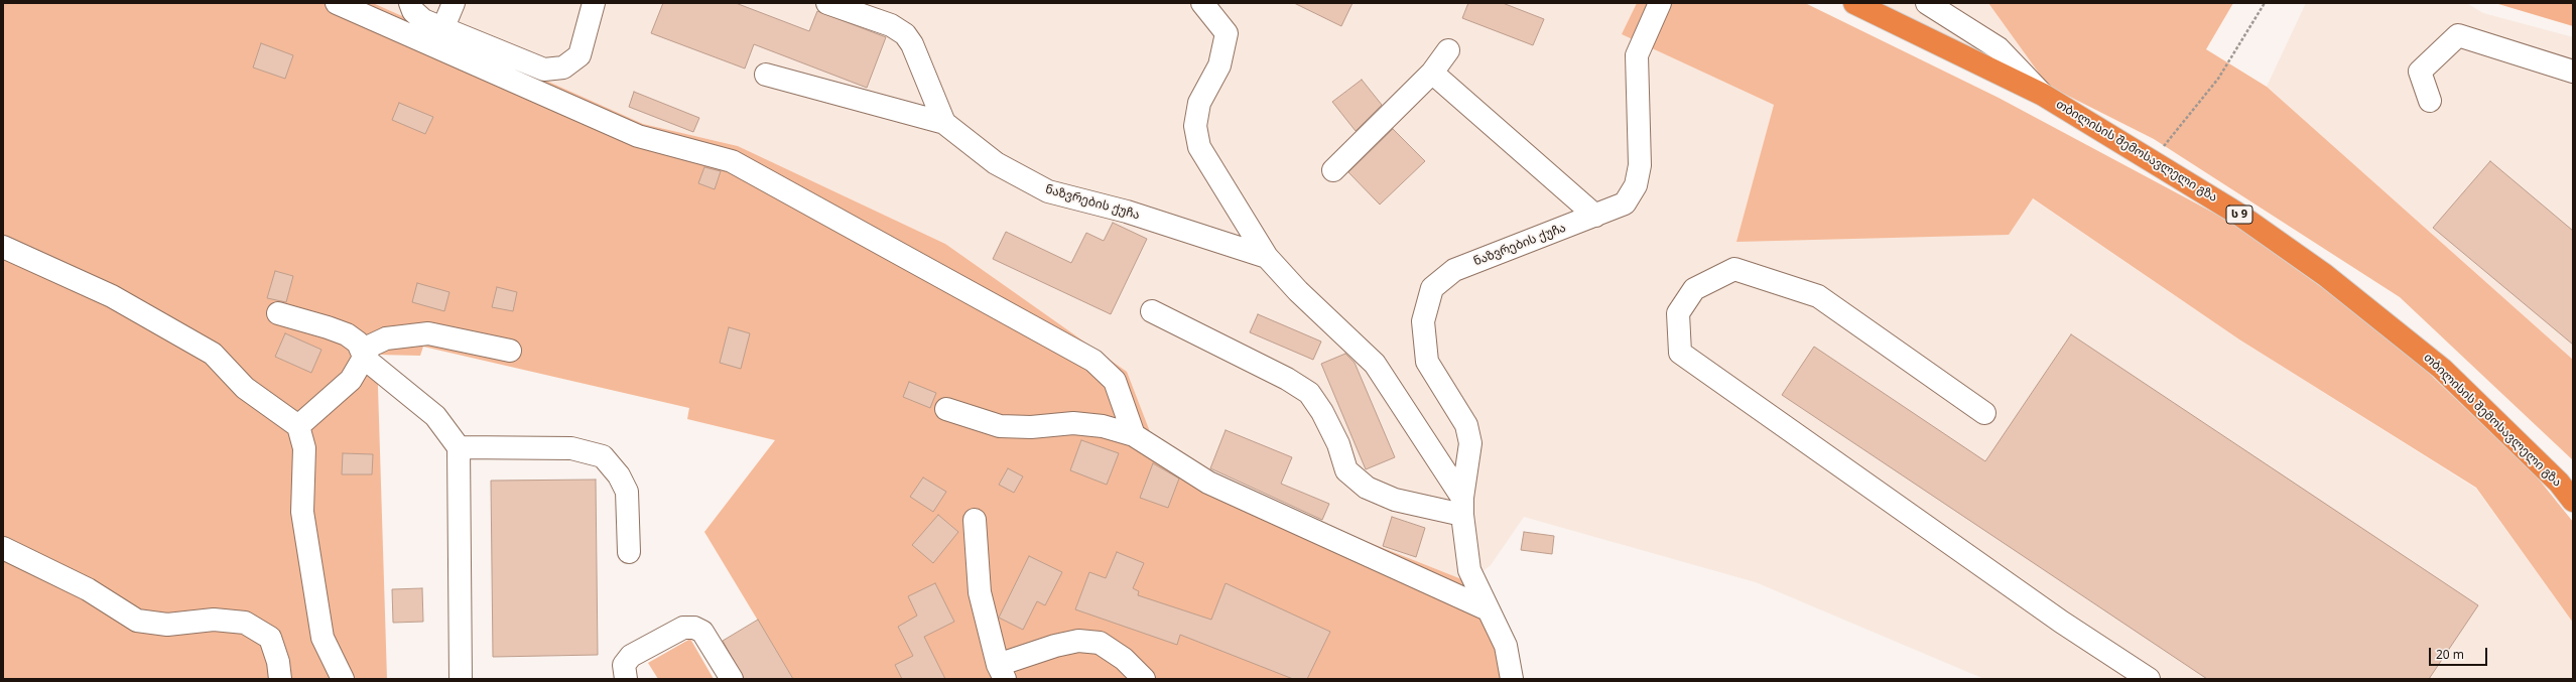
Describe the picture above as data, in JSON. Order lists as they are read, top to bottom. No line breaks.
{"streets":{"highway":["თბილისის შემოსავლელი გზა","ს 9"],"street":["ნაზვრების ქუჩა"]},"scale_bar":"20 m"}
